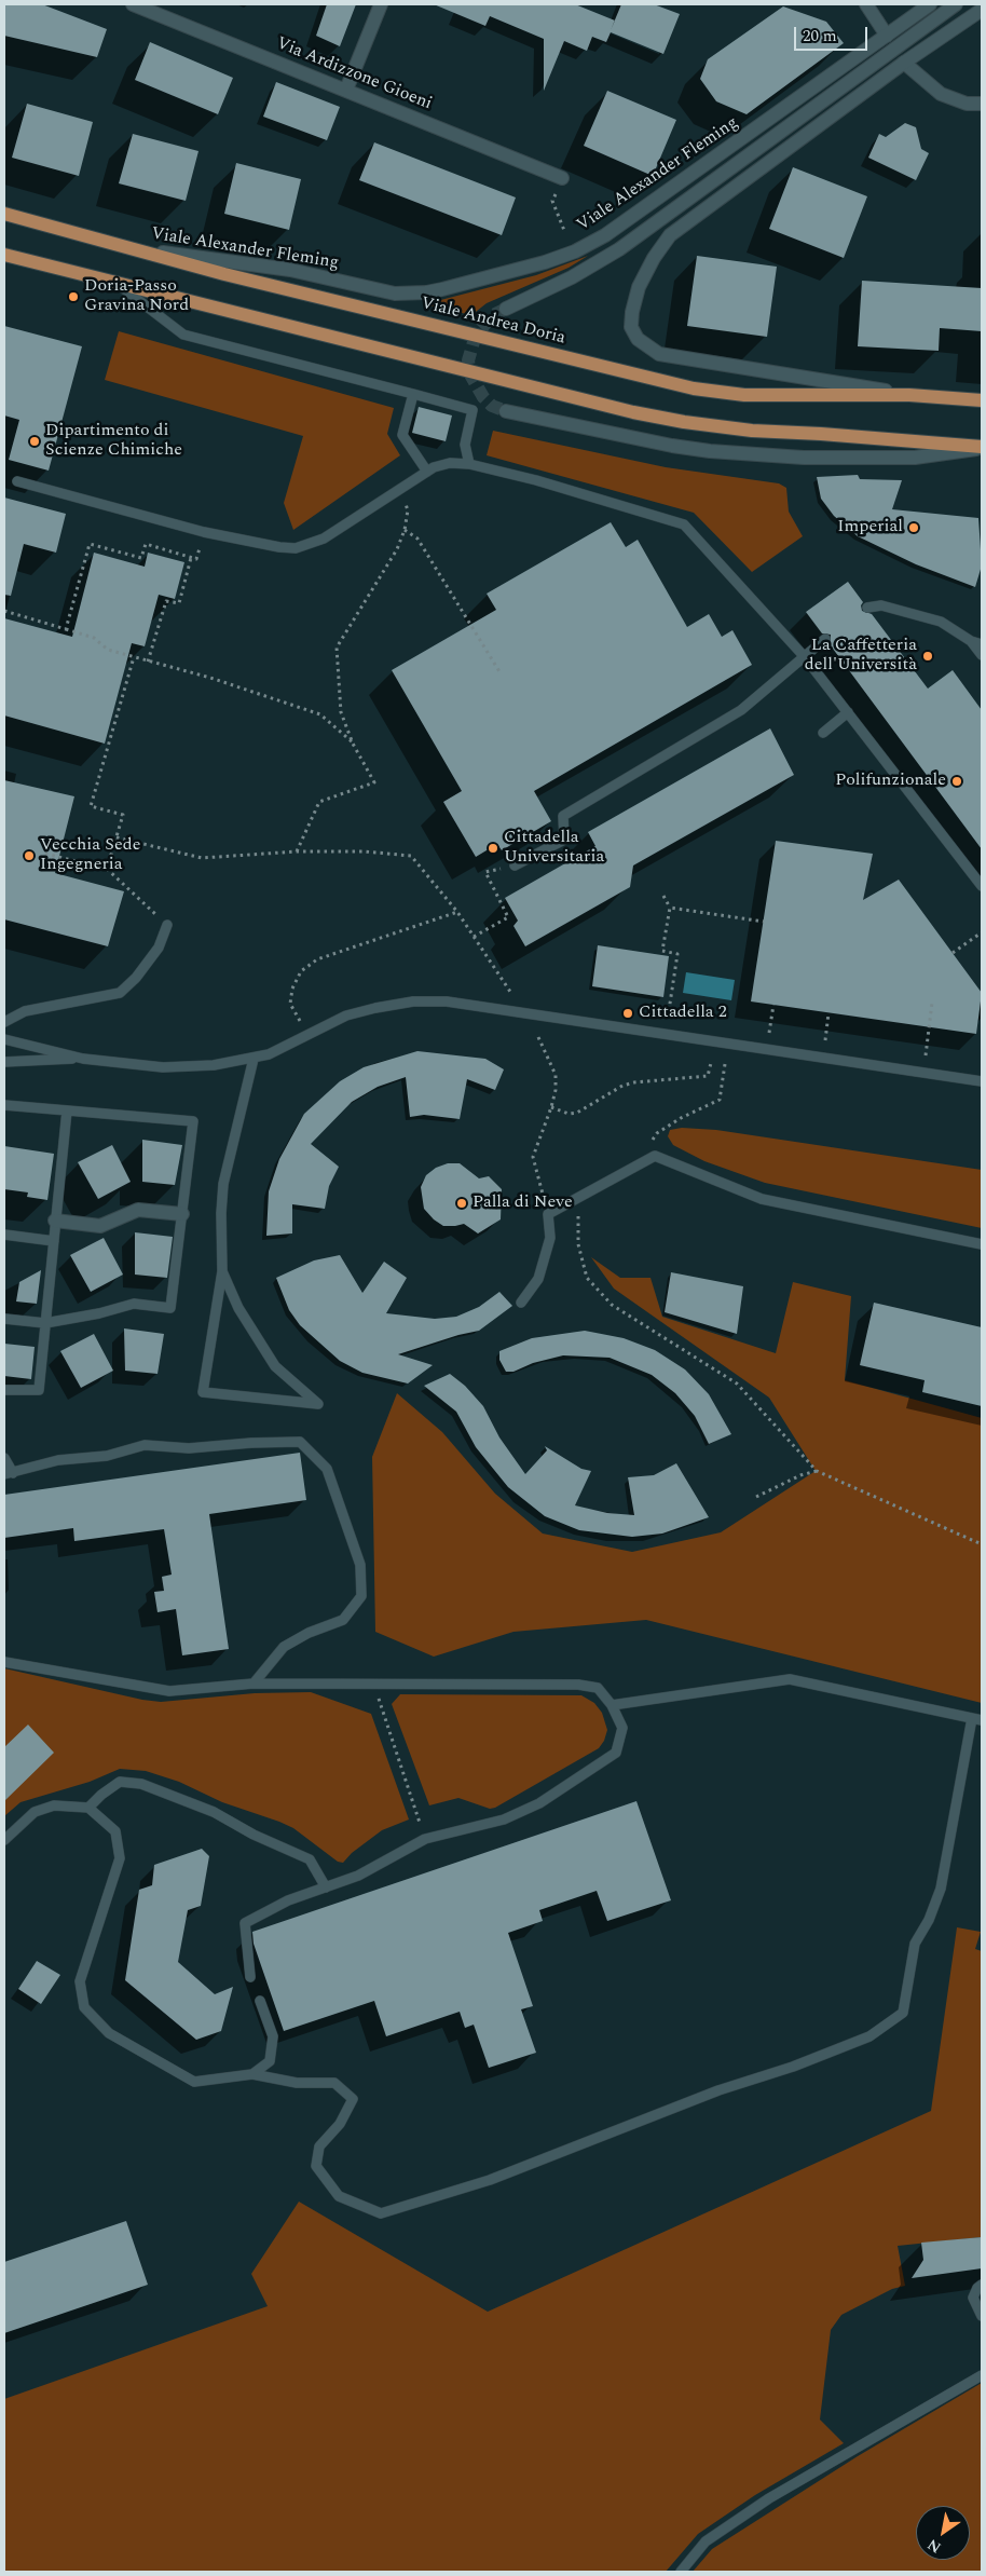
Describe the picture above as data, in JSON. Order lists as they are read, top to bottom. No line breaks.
{"streets":{"main road":["Via Ardizzone Gioeni","Viale Alexander Fleming","Viale Andrea Doria"]},"crossings":[["Viale Alexander Fleming","Viale Andrea Doria"]],"places":["Doria-Passo Gravina Nord","Dipartimento di Scienze Chimiche","Imperial","La Caffetteria dell'Università","Polifunzionale","Cittadella Universitaria","Vecchia Sede Ingegneria","Cittadella 2","Palla di Neve"],"scale_bar":"20 m","north":"bottom left"}
